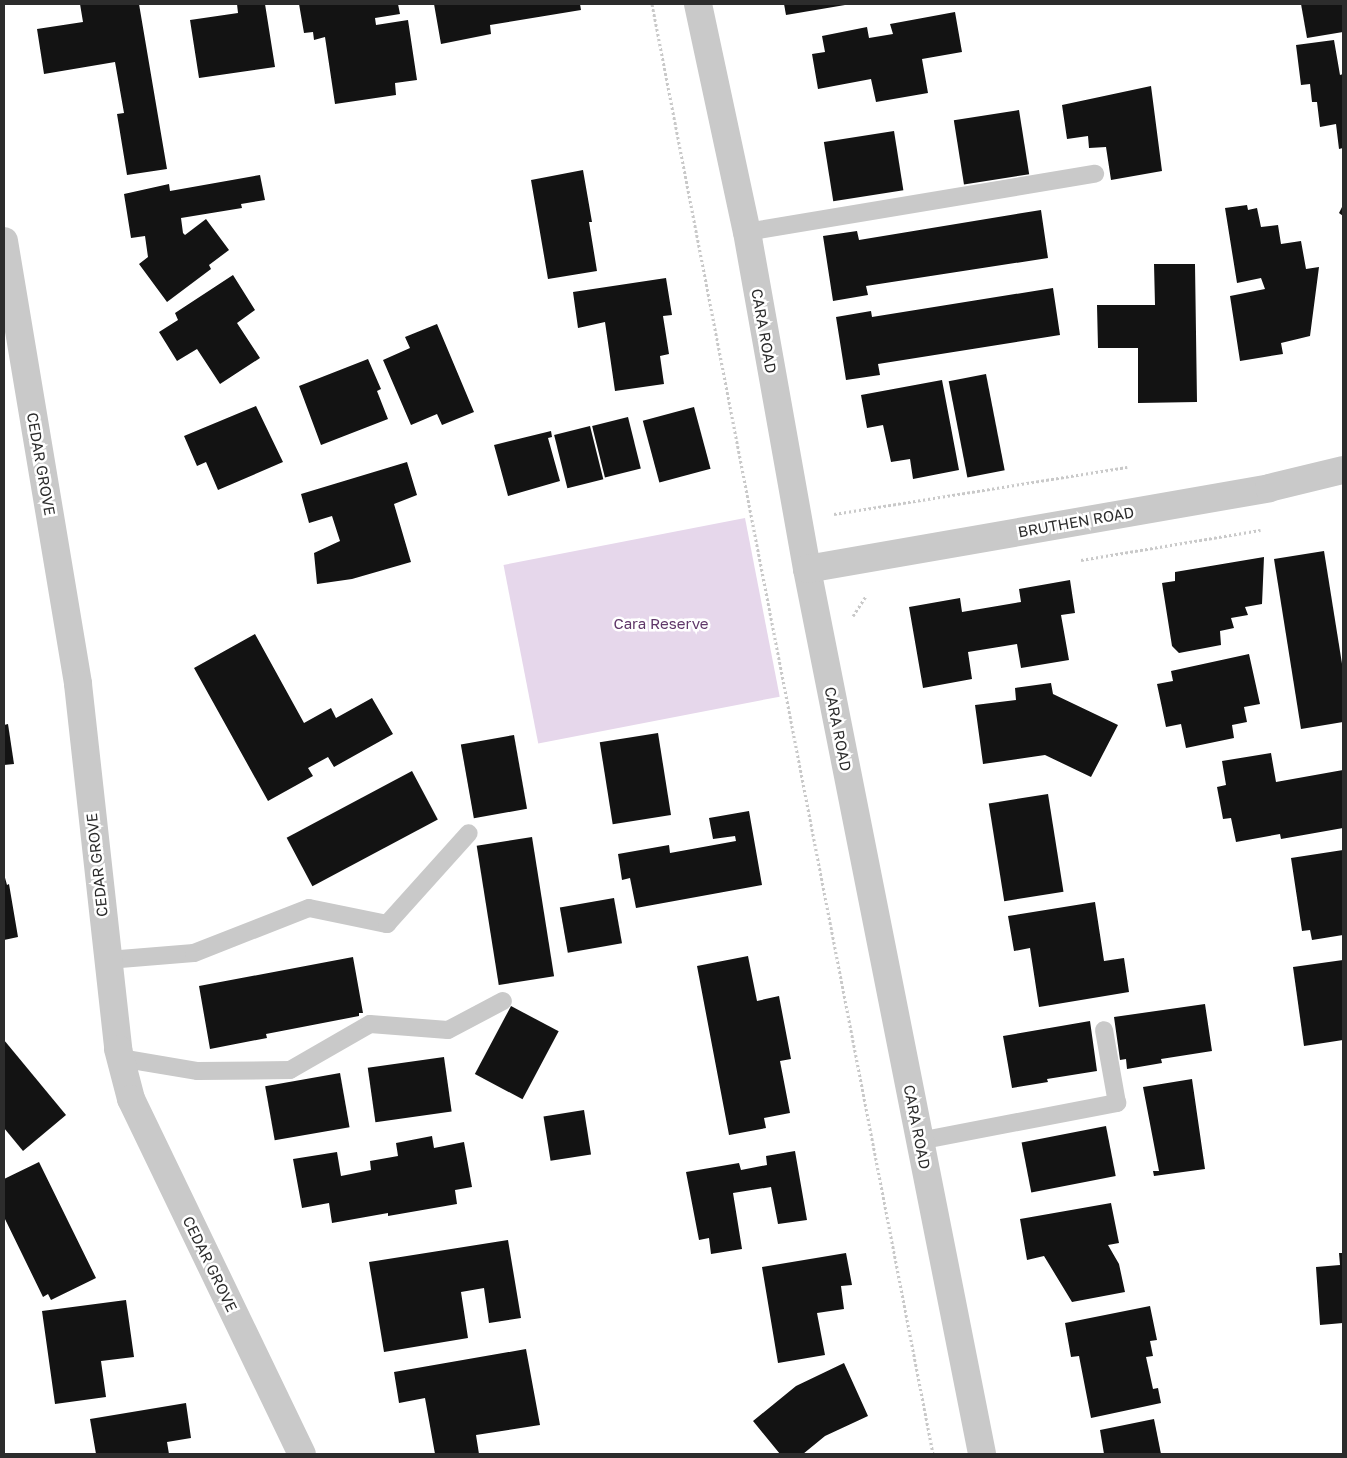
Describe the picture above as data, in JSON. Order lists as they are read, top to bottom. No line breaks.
{"streets":{"street":["CARA ROAD","CEDAR GROVE","BRUTHEN ROAD"]},"crossings":[["CARA ROAD","BRUTHEN ROAD"]],"parks":["Cara Reserve"]}
